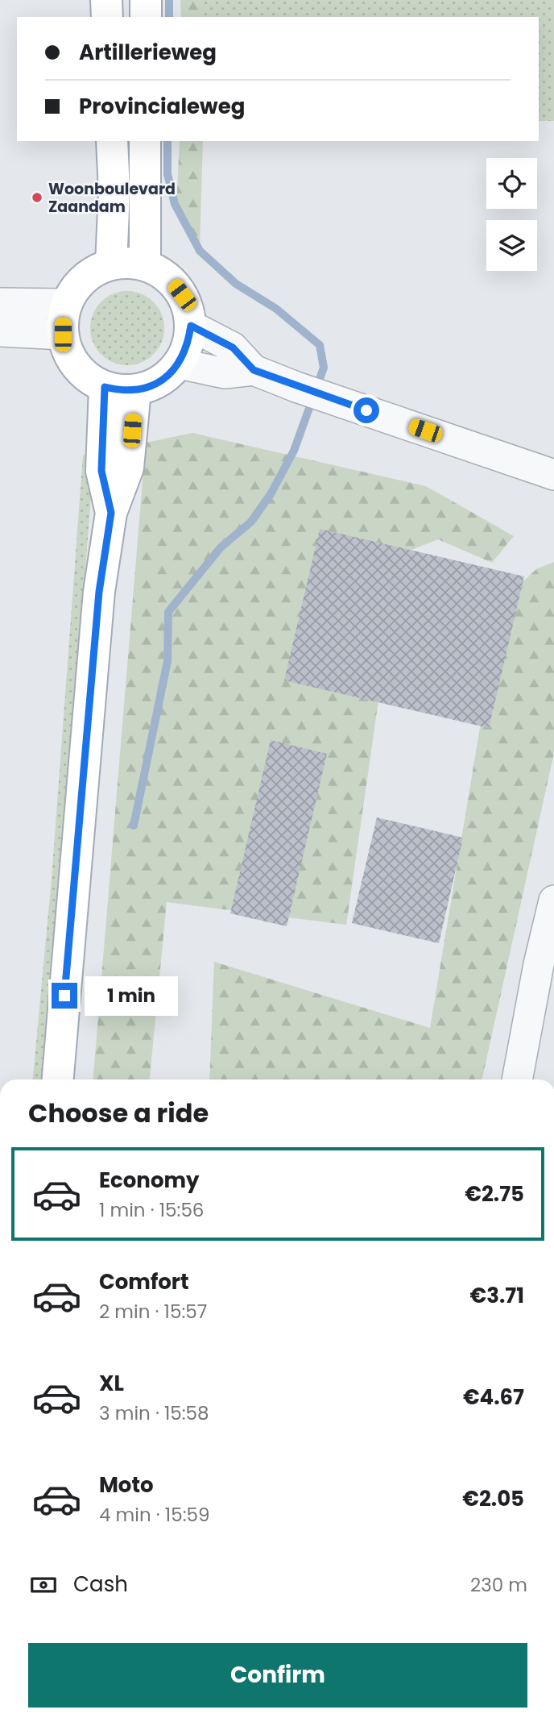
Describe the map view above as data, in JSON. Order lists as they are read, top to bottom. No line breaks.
{"places":["Woonboulevard Zaandam"],"page":{"banner":["Artillerieweg","Provincialeweg"],"bubble":"1 min","heading":"Choose a ride","list":[{"name":"Economy","note":"1 min · 15:56","value":"€2.75"},{"name":"Comfort","note":"2 min · 15:57","value":"€3.71"},{"name":"XL","note":"3 min · 15:58","value":"€4.67"},{"name":"Moto","note":"4 min · 15:59","value":"€2.05"}],"pay":["Cash","230 m"],"buttons":"Confirm"}}
